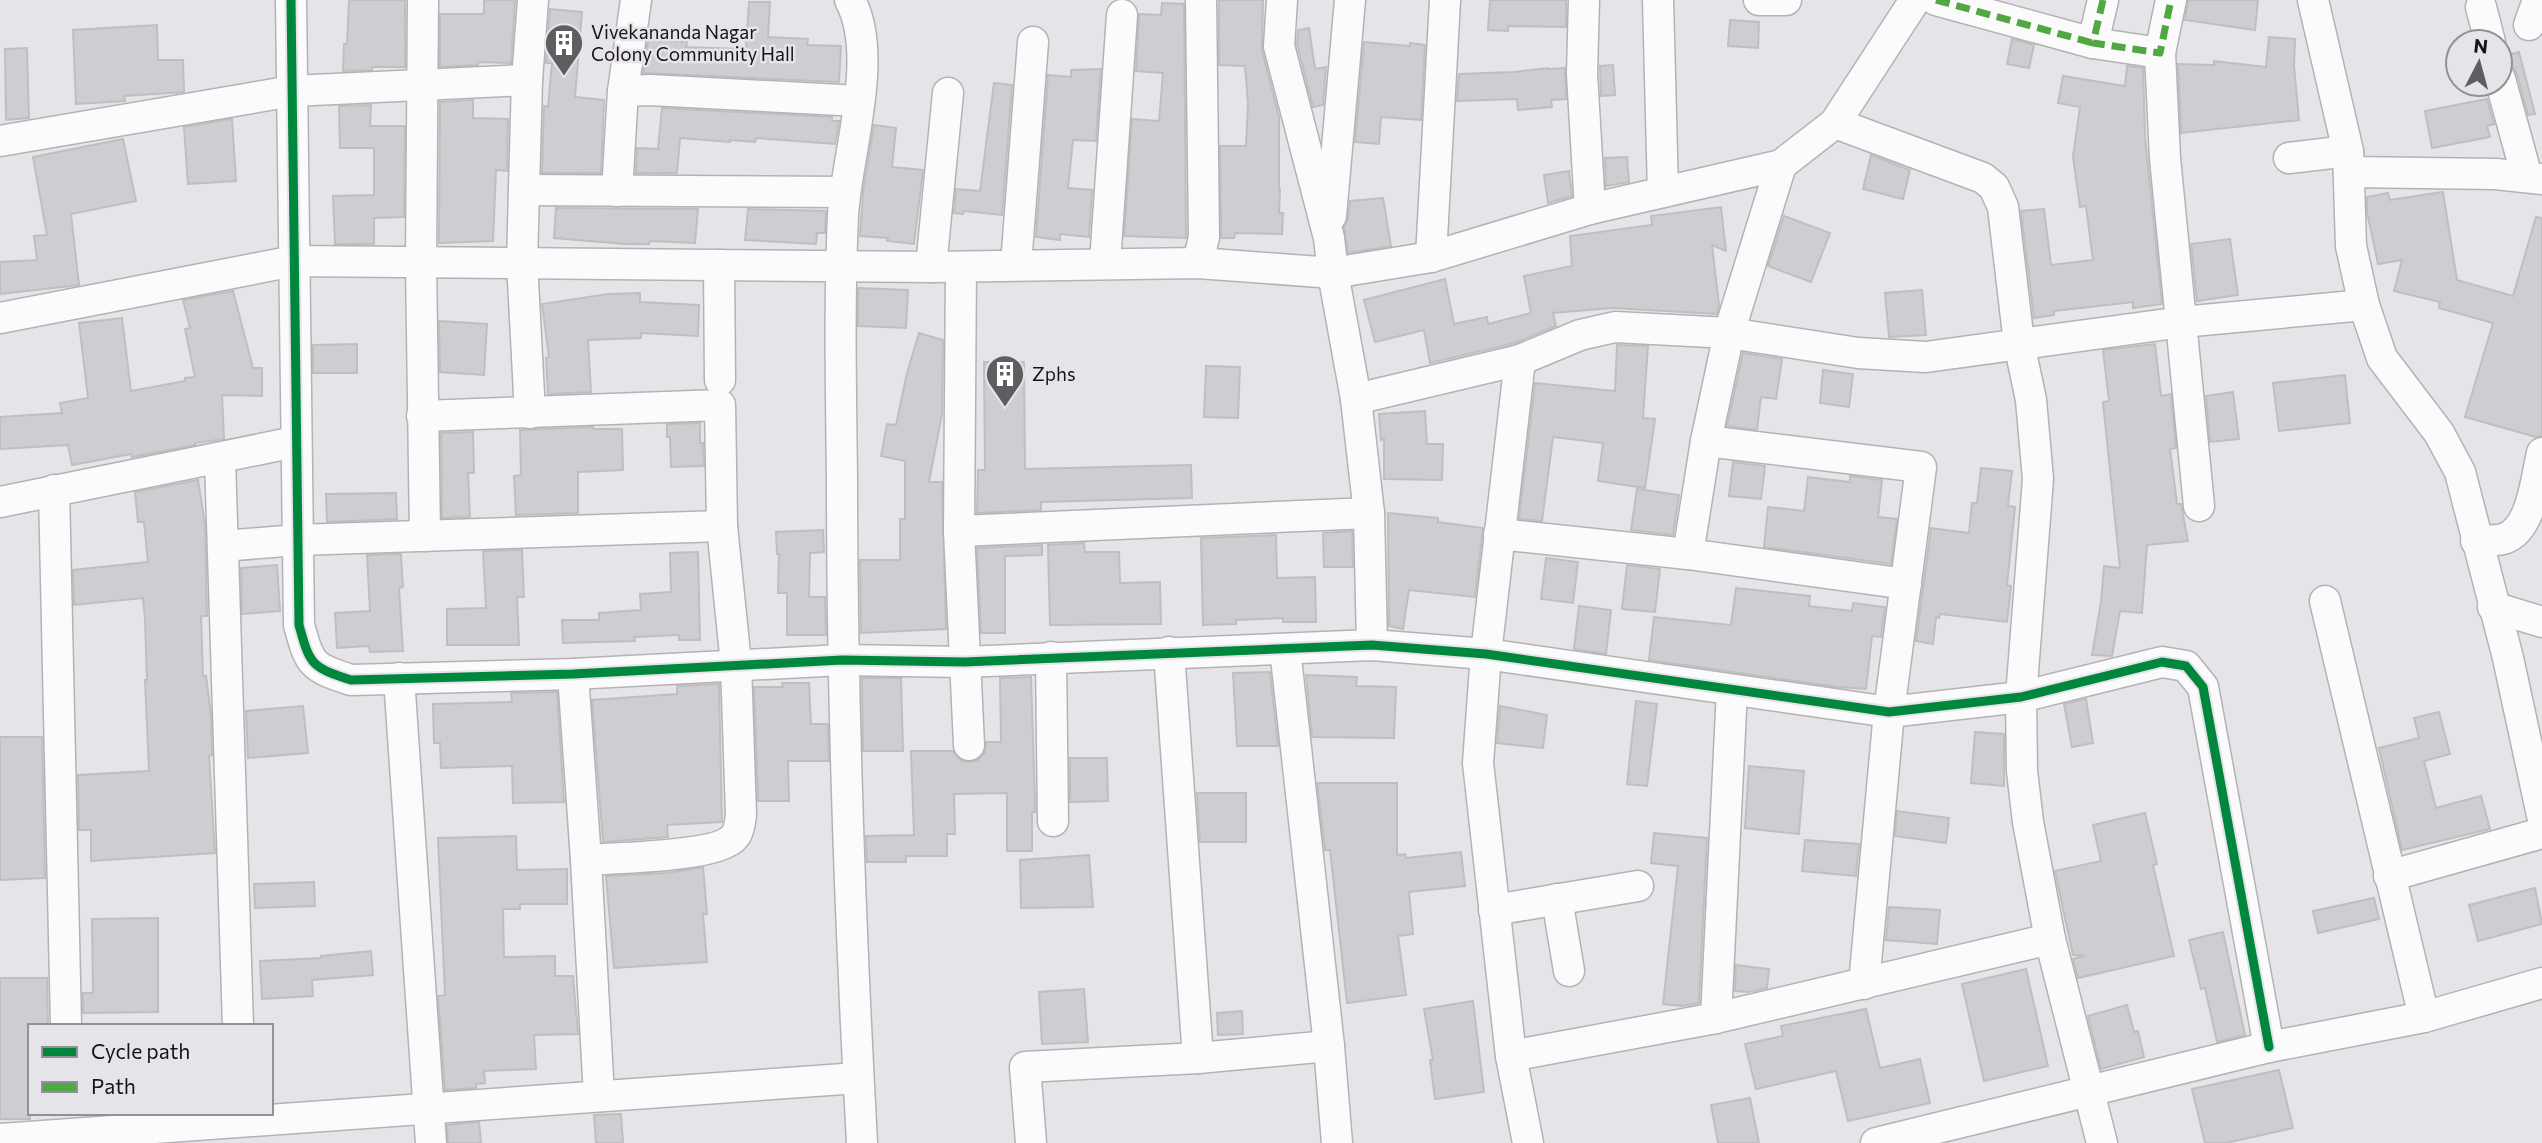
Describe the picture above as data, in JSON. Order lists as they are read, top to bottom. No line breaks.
{"places":{"building":["Vivekananda Nagar Colony Community Hall","Zphs"]},"legend":["Cycle path","Path"],"north":"top"}
